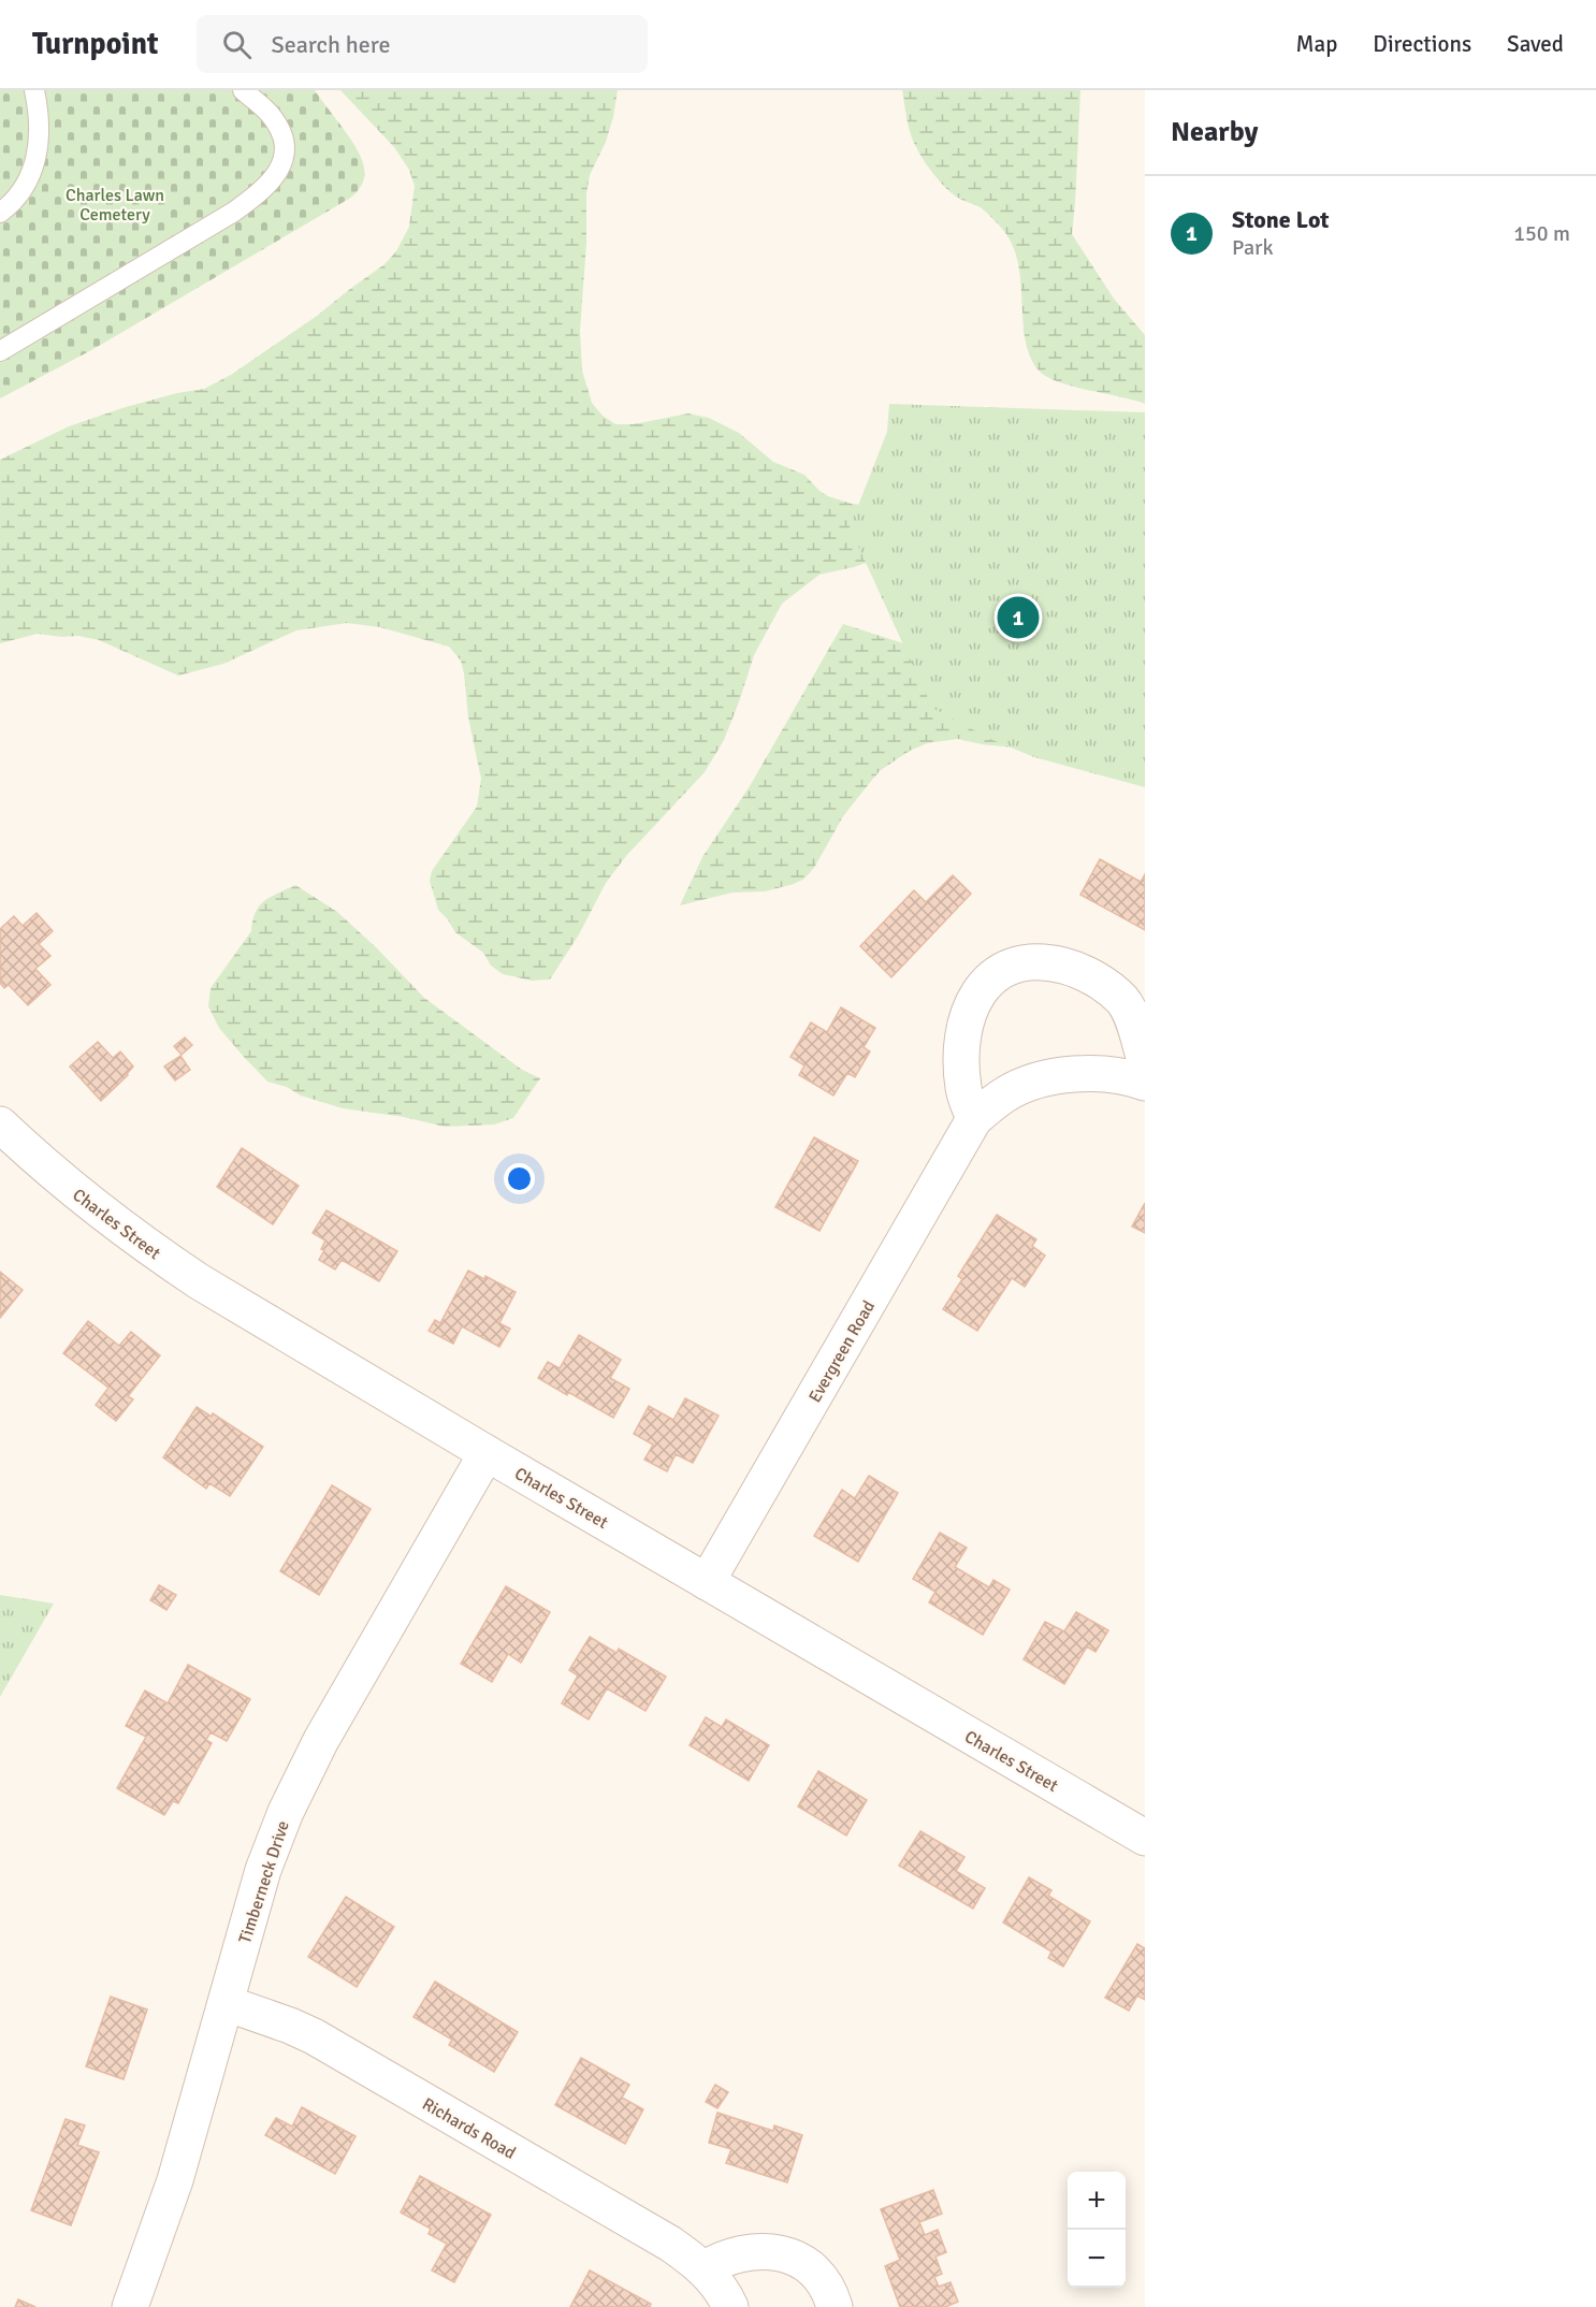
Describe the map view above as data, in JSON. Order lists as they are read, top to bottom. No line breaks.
{"streets":{"street":["Charles Street","Evergreen Road","Timberneck Drive","Richards Road"]},"crossings":[["Charles Street","Evergreen Road"],["Charles Street","Timberneck Drive"],["Timberneck Drive","Richards Road"]],"parks":["Charles Lawn Cemetery"],"page":{"header":"Turnpoint","search":"Search here","nav":["Map","Directions","Saved"],"heading":"Nearby","list":[{"mark":"1","name":"Stone Lot","note":"Park","value":"150 m"}],"pins":"1","map_buttons":["+","−"]}}
